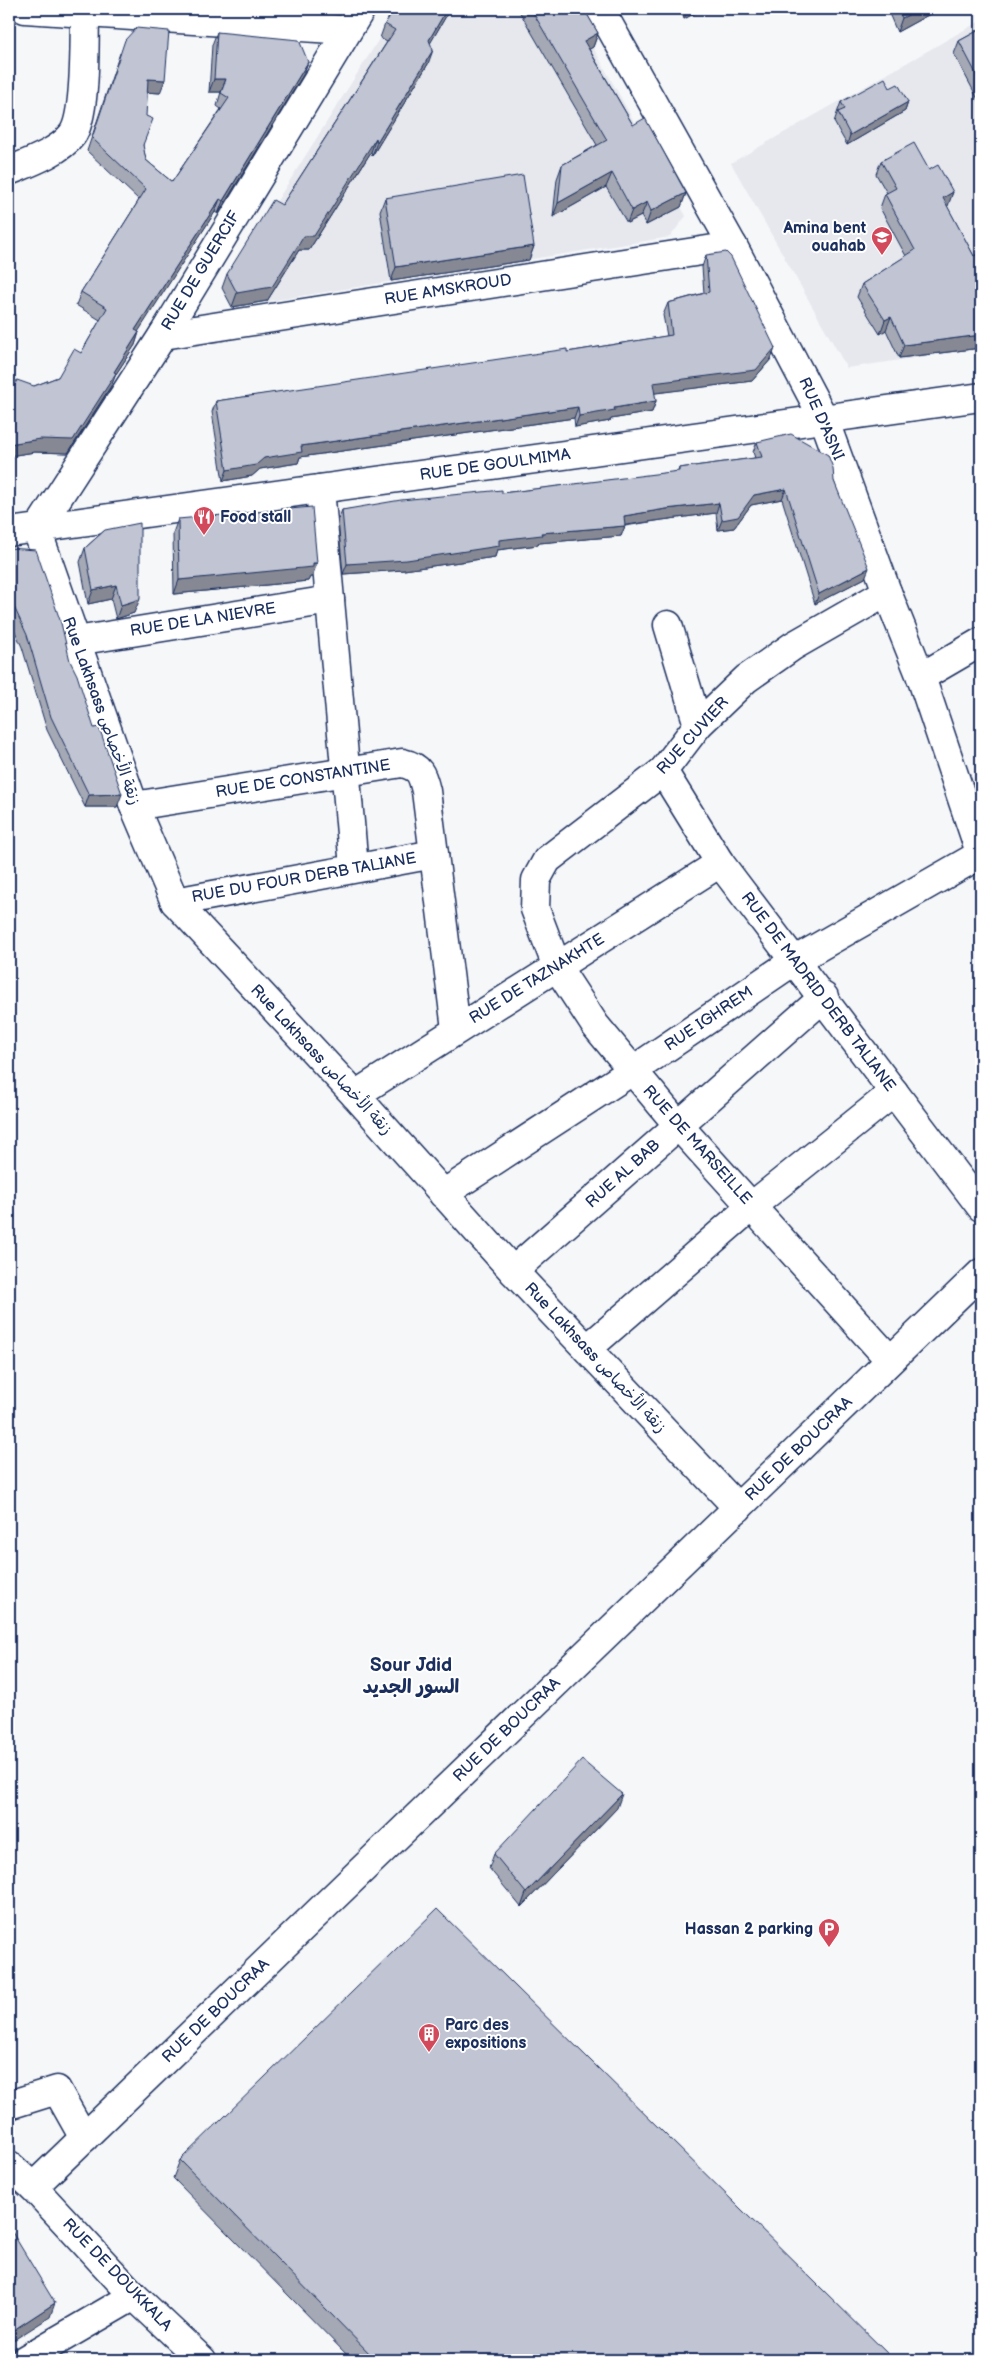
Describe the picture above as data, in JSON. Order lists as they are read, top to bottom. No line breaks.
{"streets":{"street":["RUE DE GUERCIF","RUE AMSKROUD","RUE D'ASNI","RUE DE GOULMIMA","RUE DE LA NIEVRE","Rue Lakhsass زنقة الأخصاص","RUE CUVIER","RUE DE CONSTANTINE","RUE DU FOUR DERB TALIANE","RUE DE TAZNAKHTE","RUE DE MADRID DERB TALIANE","RUE IGHREM","RUE DE MARSEILLE","RUE AL BAB","RUE DE BOUCRAA","RUE DE DOUKKALA"]},"crossings":[["RUE DE GUERCIF","RUE AMSKROUD"],["RUE DE GUERCIF","RUE DE GOULMIMA"],["RUE DE GUERCIF","Rue Lakhsass زنقة الأخصاص"],["RUE AMSKROUD","RUE D'ASNI"],["RUE D'ASNI","RUE DE GOULMIMA"],["RUE D'ASNI","RUE CUVIER"],["RUE D'ASNI","RUE IGHREM"],["RUE DE GOULMIMA","Rue Lakhsass زنقة الأخصاص"],["RUE DE LA NIEVRE","Rue Lakhsass زنقة الأخصاص"],["Rue Lakhsass زنقة الأخصاص","RUE DE CONSTANTINE"],["Rue Lakhsass زنقة الأخصاص","RUE DU FOUR DERB TALIANE"],["Rue Lakhsass زنقة الأخصاص","RUE DE TAZNAKHTE"],["Rue Lakhsass زنقة الأخصاص","RUE IGHREM"],["Rue Lakhsass زنقة الأخصاص","RUE AL BAB"],["Rue Lakhsass زنقة الأخصاص","RUE DE BOUCRAA"],["RUE CUVIER","RUE DE MADRID DERB TALIANE"],["RUE CUVIER","RUE DE MARSEILLE"],["RUE DE CONSTANTINE","RUE DU FOUR DERB TALIANE"],["RUE DE CONSTANTINE","RUE DE TAZNAKHTE"],["RUE DE TAZNAKHTE","RUE DE MADRID DERB TALIANE"],["RUE DE TAZNAKHTE","RUE DE MARSEILLE"],["RUE DE MADRID DERB TALIANE","RUE IGHREM"],["RUE DE MADRID DERB TALIANE","RUE AL BAB"],["RUE IGHREM","RUE DE MARSEILLE"],["RUE DE MARSEILLE","RUE AL BAB"],["RUE DE MARSEILLE","RUE DE BOUCRAA"],["RUE DE BOUCRAA","RUE DE DOUKKALA"]],"districts":["Sour Jdid السور الجديد"],"places":{"school or university":["Amina bent ouahab"],"restaurant":["Food stall"],"parking":["Hassan 2 parking"],"building":["Parc des expositions"]}}
